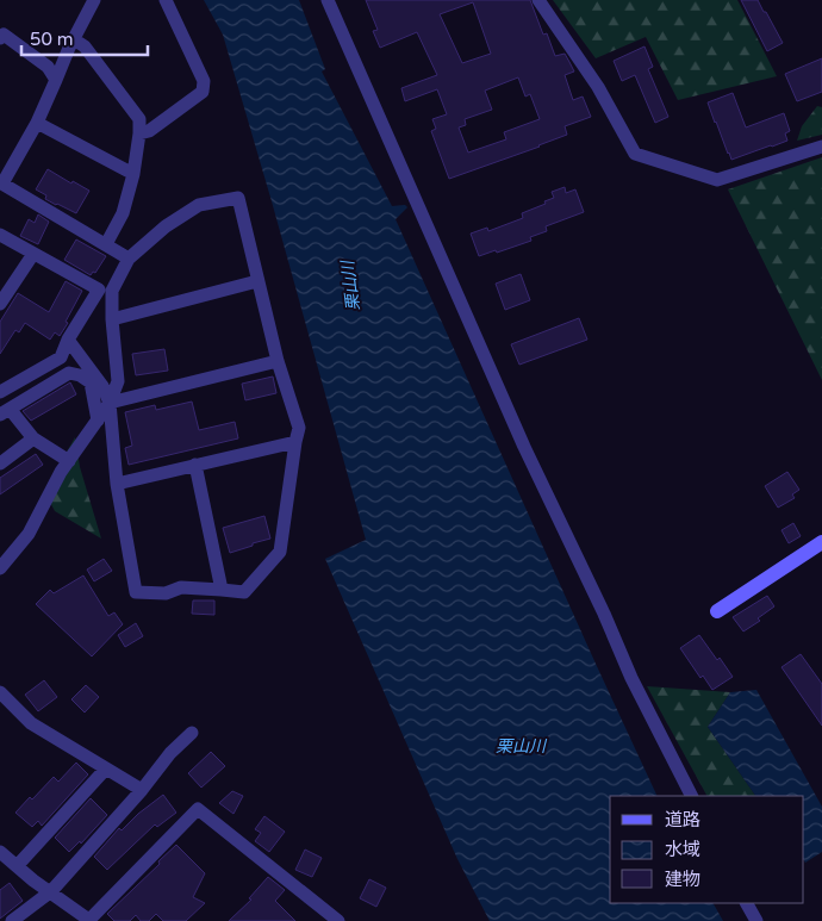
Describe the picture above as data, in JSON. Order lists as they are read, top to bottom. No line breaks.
{"water":["栗山川"],"legend":["道路","水域","建物"],"scale_bar":"50 m"}
